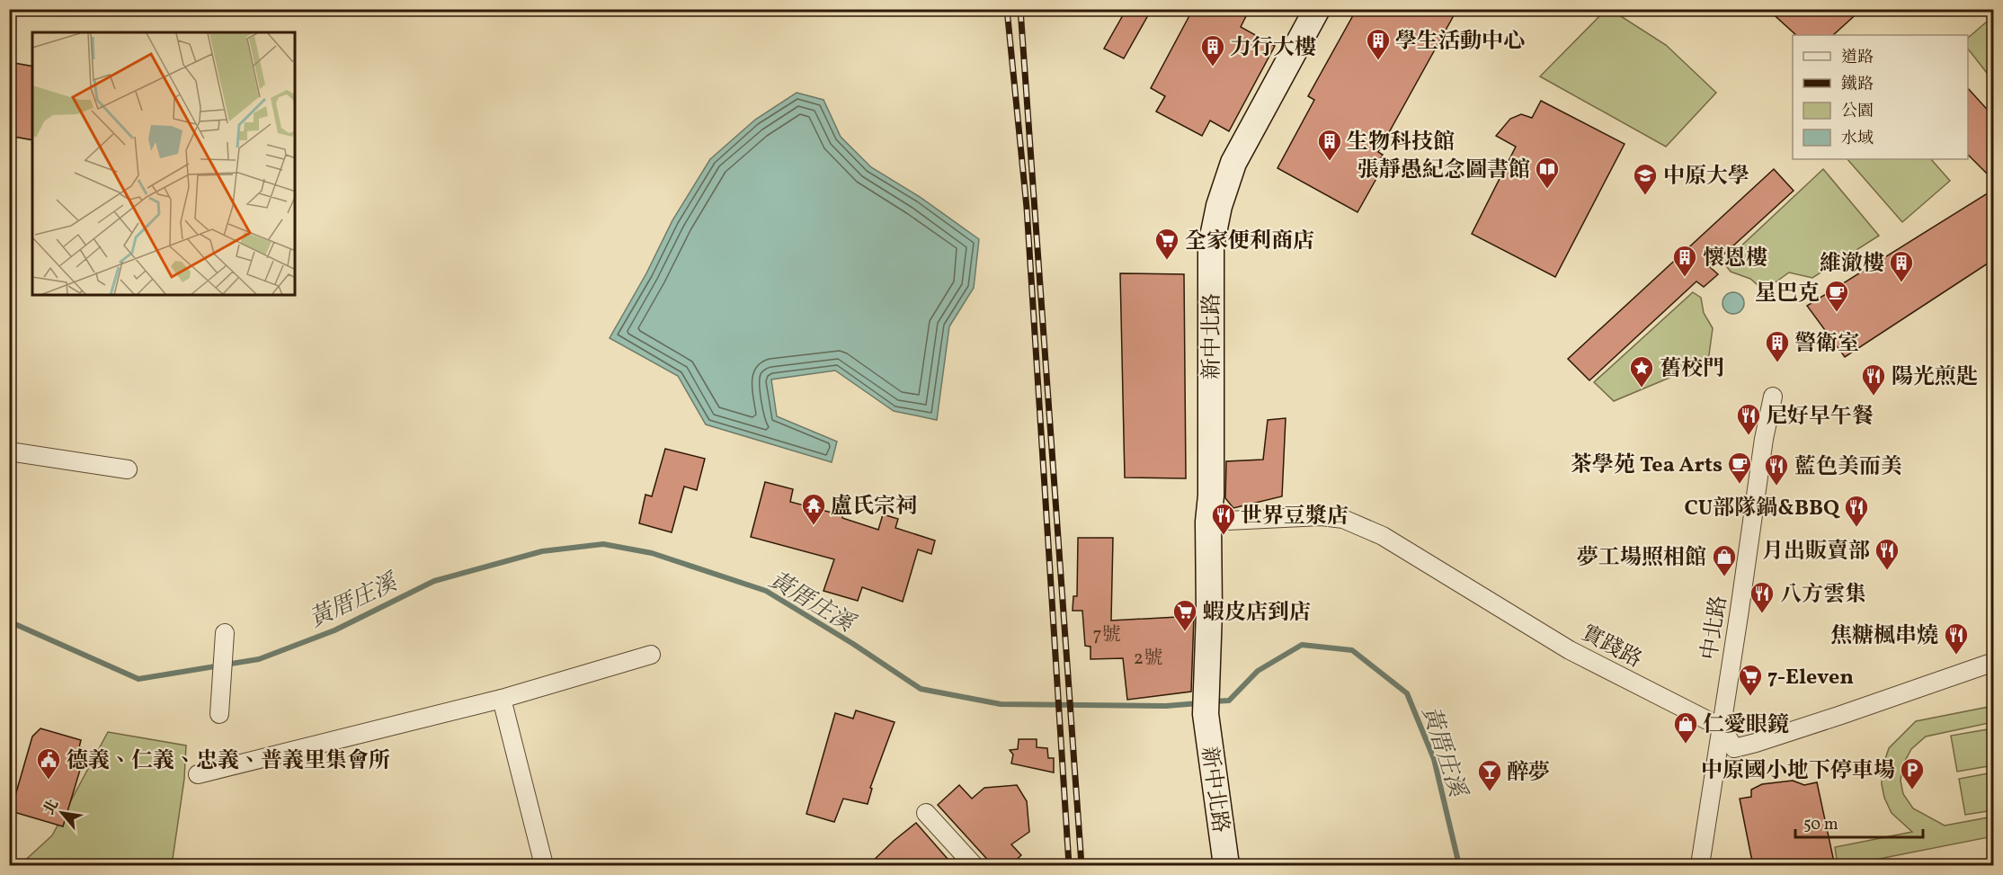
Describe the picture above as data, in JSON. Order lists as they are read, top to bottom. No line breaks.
{"streets":{"street":["新中北路","中北路","實踐路"]},"crossings":[["新中北路","實踐路"],["中北路","實踐路"]],"water":["黃厝庄溪"],"places":{"building":["學生活動中心","力行大樓","生物科技館","懷恩樓","維澈樓","警衛室"],"library":["張靜愚紀念圖書館"],"school or university":["中原大學"],"supermarket":["全家便利商店","蝦皮店到店","7-Eleven"],"cafe":["星巴克","茶學苑 Tea Arts"],"place":["舊校門"],"restaurant":["陽光煎匙","尼好早午餐","藍色美而美","CU部隊鍋&BBQ","世界豆漿店","月出販賣部","八方雲集","焦糖楓串燒"],"temple":["盧氏宗祠"],"shop":["夢工場照相館","仁愛眼鏡"],"public building":["德義、仁義、忠義、普義里集會所"],"parking":["中原國小地下停車場"],"bar":["醉夢"]},"house_numbers":["7號","2號"],"legend":["道路","鐵路","公園","水域"],"scale_bar":"50 m","north":"top left"}
